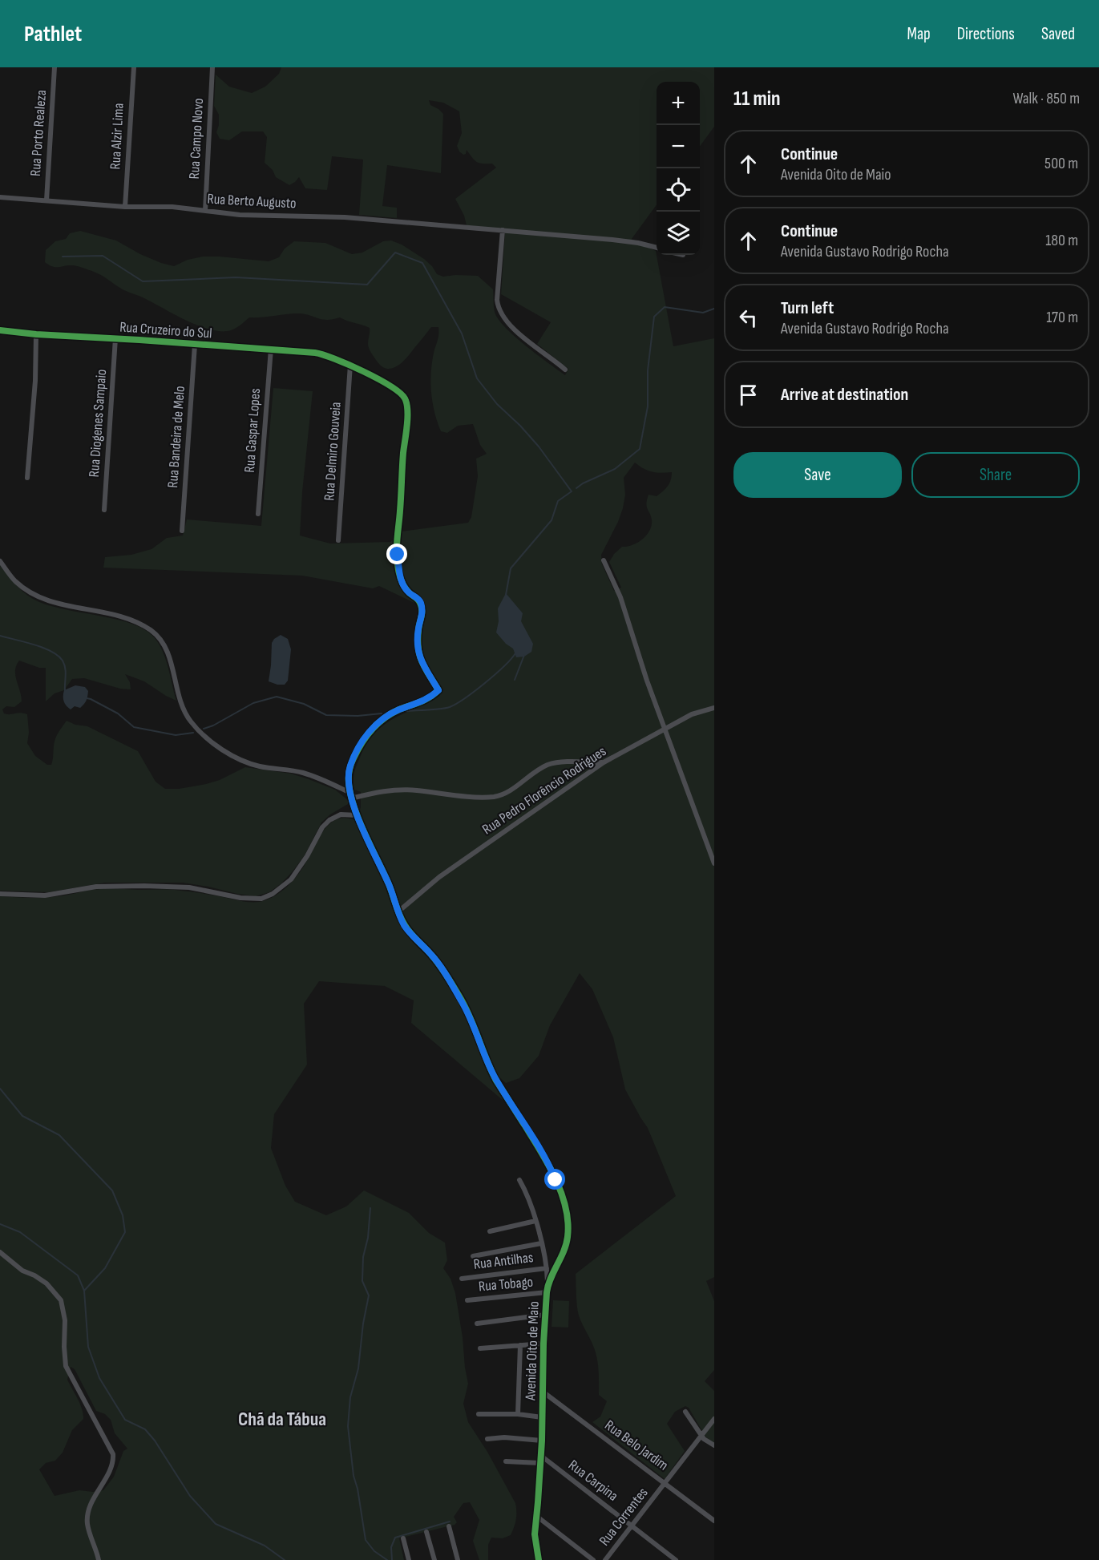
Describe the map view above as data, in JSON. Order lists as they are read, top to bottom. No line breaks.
{"streets":{"street":["Rua Porto Realeza","Rua Alzir Lima","Rua Campo Novo","Rua Berto Augusto","Rua Cruzeiro do Sul","Rua Diogenes Sampaio","Rua Gaspar Lopes","Rua Bandeira de Melo","Rua Delmiro Gouveia","Rua Pedro Florêncio Rodrigues","Rua Antilhas","Rua Tobago","Avenida Oito de Maio","Rua Belo Jardim","Rua Carpina","Rua Correntes"]},"crossings":[["Rua Porto Realeza","Rua Berto Augusto"],["Rua Alzir Lima","Rua Berto Augusto"],["Rua Campo Novo","Rua Berto Augusto"],["Rua Cruzeiro do Sul","Rua Diogenes Sampaio"],["Rua Cruzeiro do Sul","Rua Gaspar Lopes"],["Rua Cruzeiro do Sul","Rua Bandeira de Melo"],["Rua Cruzeiro do Sul","Rua Delmiro Gouveia"],["Rua Cruzeiro do Sul","Avenida Oito de Maio"],["Rua Pedro Florêncio Rodrigues","Avenida Oito de Maio"],["Rua Tobago","Avenida Oito de Maio"],["Avenida Oito de Maio","Rua Belo Jardim"],["Avenida Oito de Maio","Rua Carpina"],["Rua Belo Jardim","Rua Correntes"],["Rua Carpina","Rua Correntes"]],"districts":["Chã da Tábua"],"page":{"header":"Pathlet","nav":["Map","Directions","Saved"],"heading":["11 min","Walk · 850 m"],"map_buttons":["+","−"],"list":[["Continue","Avenida Oito de Maio","500 m"],["Continue","Avenida Gustavo Rodrigo Rocha","180 m"],["Turn left","Avenida Gustavo Rodrigo Rocha","170 m"],"Arrive at destination"],"buttons":["Save","Share"]}}
